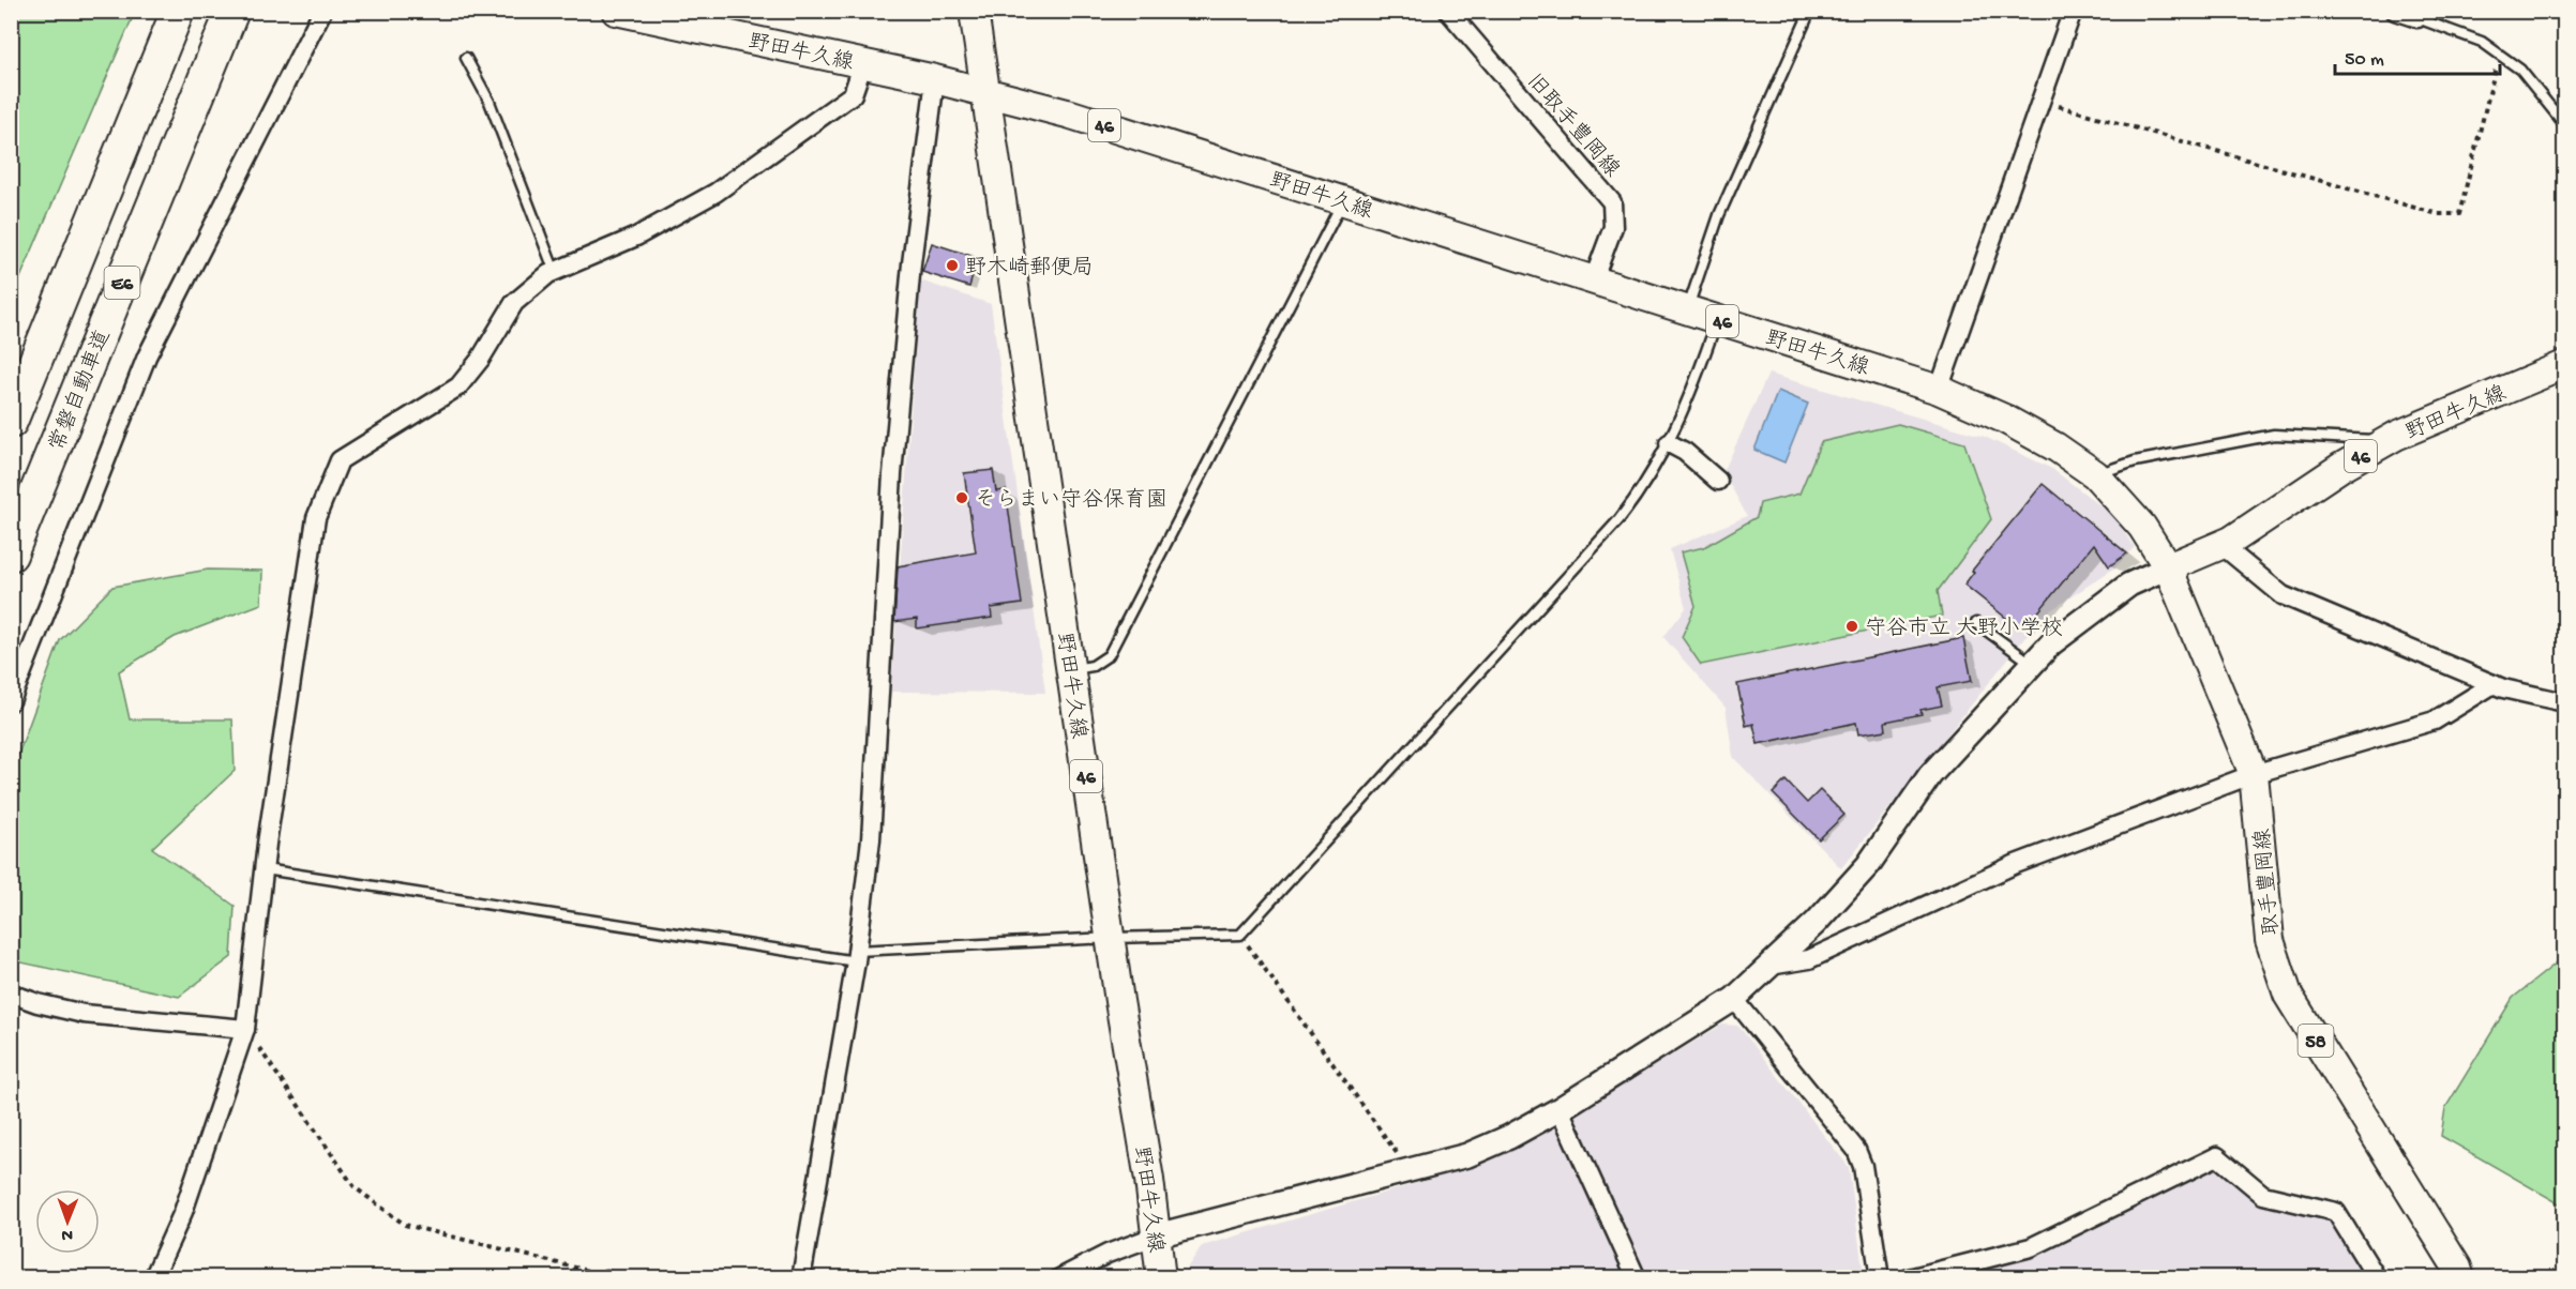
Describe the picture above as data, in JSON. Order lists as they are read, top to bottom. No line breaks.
{"streets":{"highway":["E6","常磐自動車道"],"main road":["野田牛久線","46","取手豊岡線","58"],"street":["旧取手豊岡線"]},"crossings":[["野田牛久線","旧取手豊岡線"],["野田牛久線","取手豊岡線"]],"places":["野木崎郵便局","そらまい守谷保育園","守谷市立 大野小学校"],"scale_bar":"50 m","north":"bottom"}
